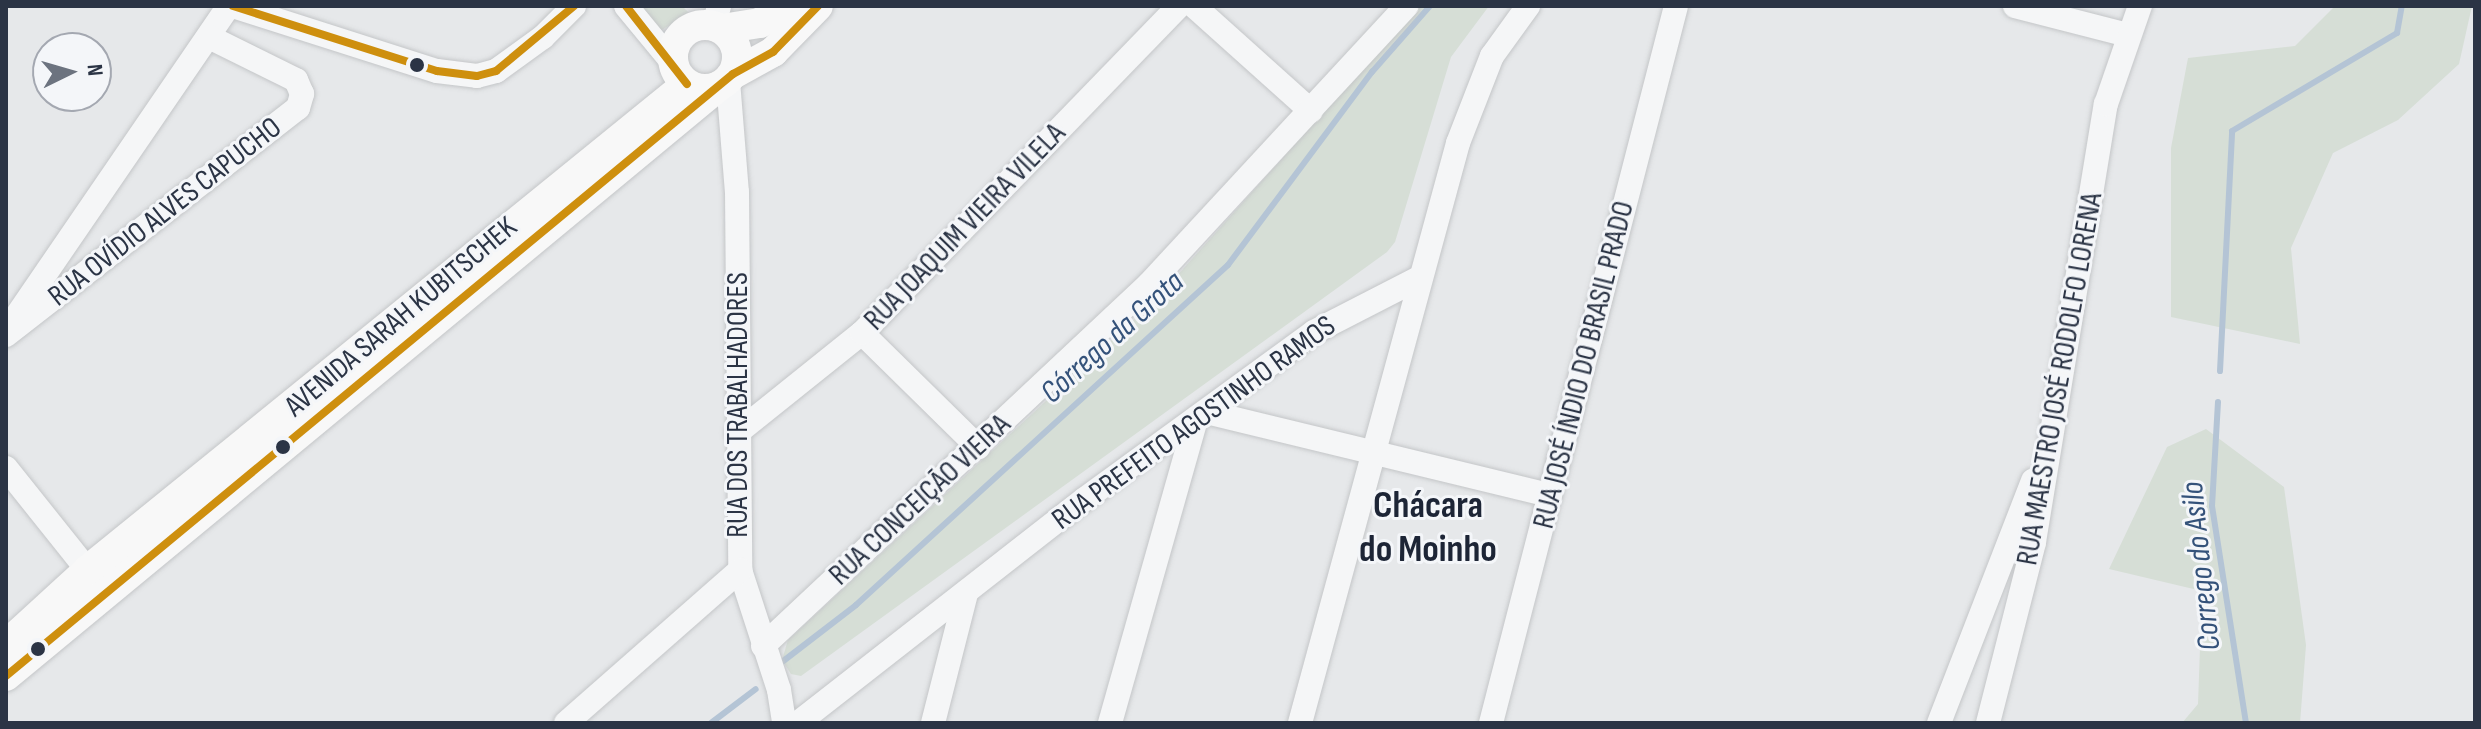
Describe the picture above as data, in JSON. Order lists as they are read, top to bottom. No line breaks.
{"streets":{"main road":["AVENIDA SARAH KUBITSCHEK"],"street":["RUA OVÍDIO ALVES CAPUCHO","RUA JOAQUIM VIEIRA VILELA","RUA JOSÉ ÍNDIO DO BRASIL PRADO","RUA MAESTRO JOSÉ RODOLFO LORENA","RUA DOS TRABALHADORES","RUA PREFEITO AGOSTINHO RAMOS","RUA CONCEIÇÃO VIEIRA"]},"crossings":[["RUA JOAQUIM VIEIRA VILELA","RUA DOS TRABALHADORES"],["AVENIDA SARAH KUBITSCHEK","RUA DOS TRABALHADORES"],["RUA DOS TRABALHADORES","RUA CONCEIÇÃO VIEIRA"]],"districts":["Chácara do Moinho"],"water":["Córrego da Grota","Corrego do Asilo"],"north":"right"}
